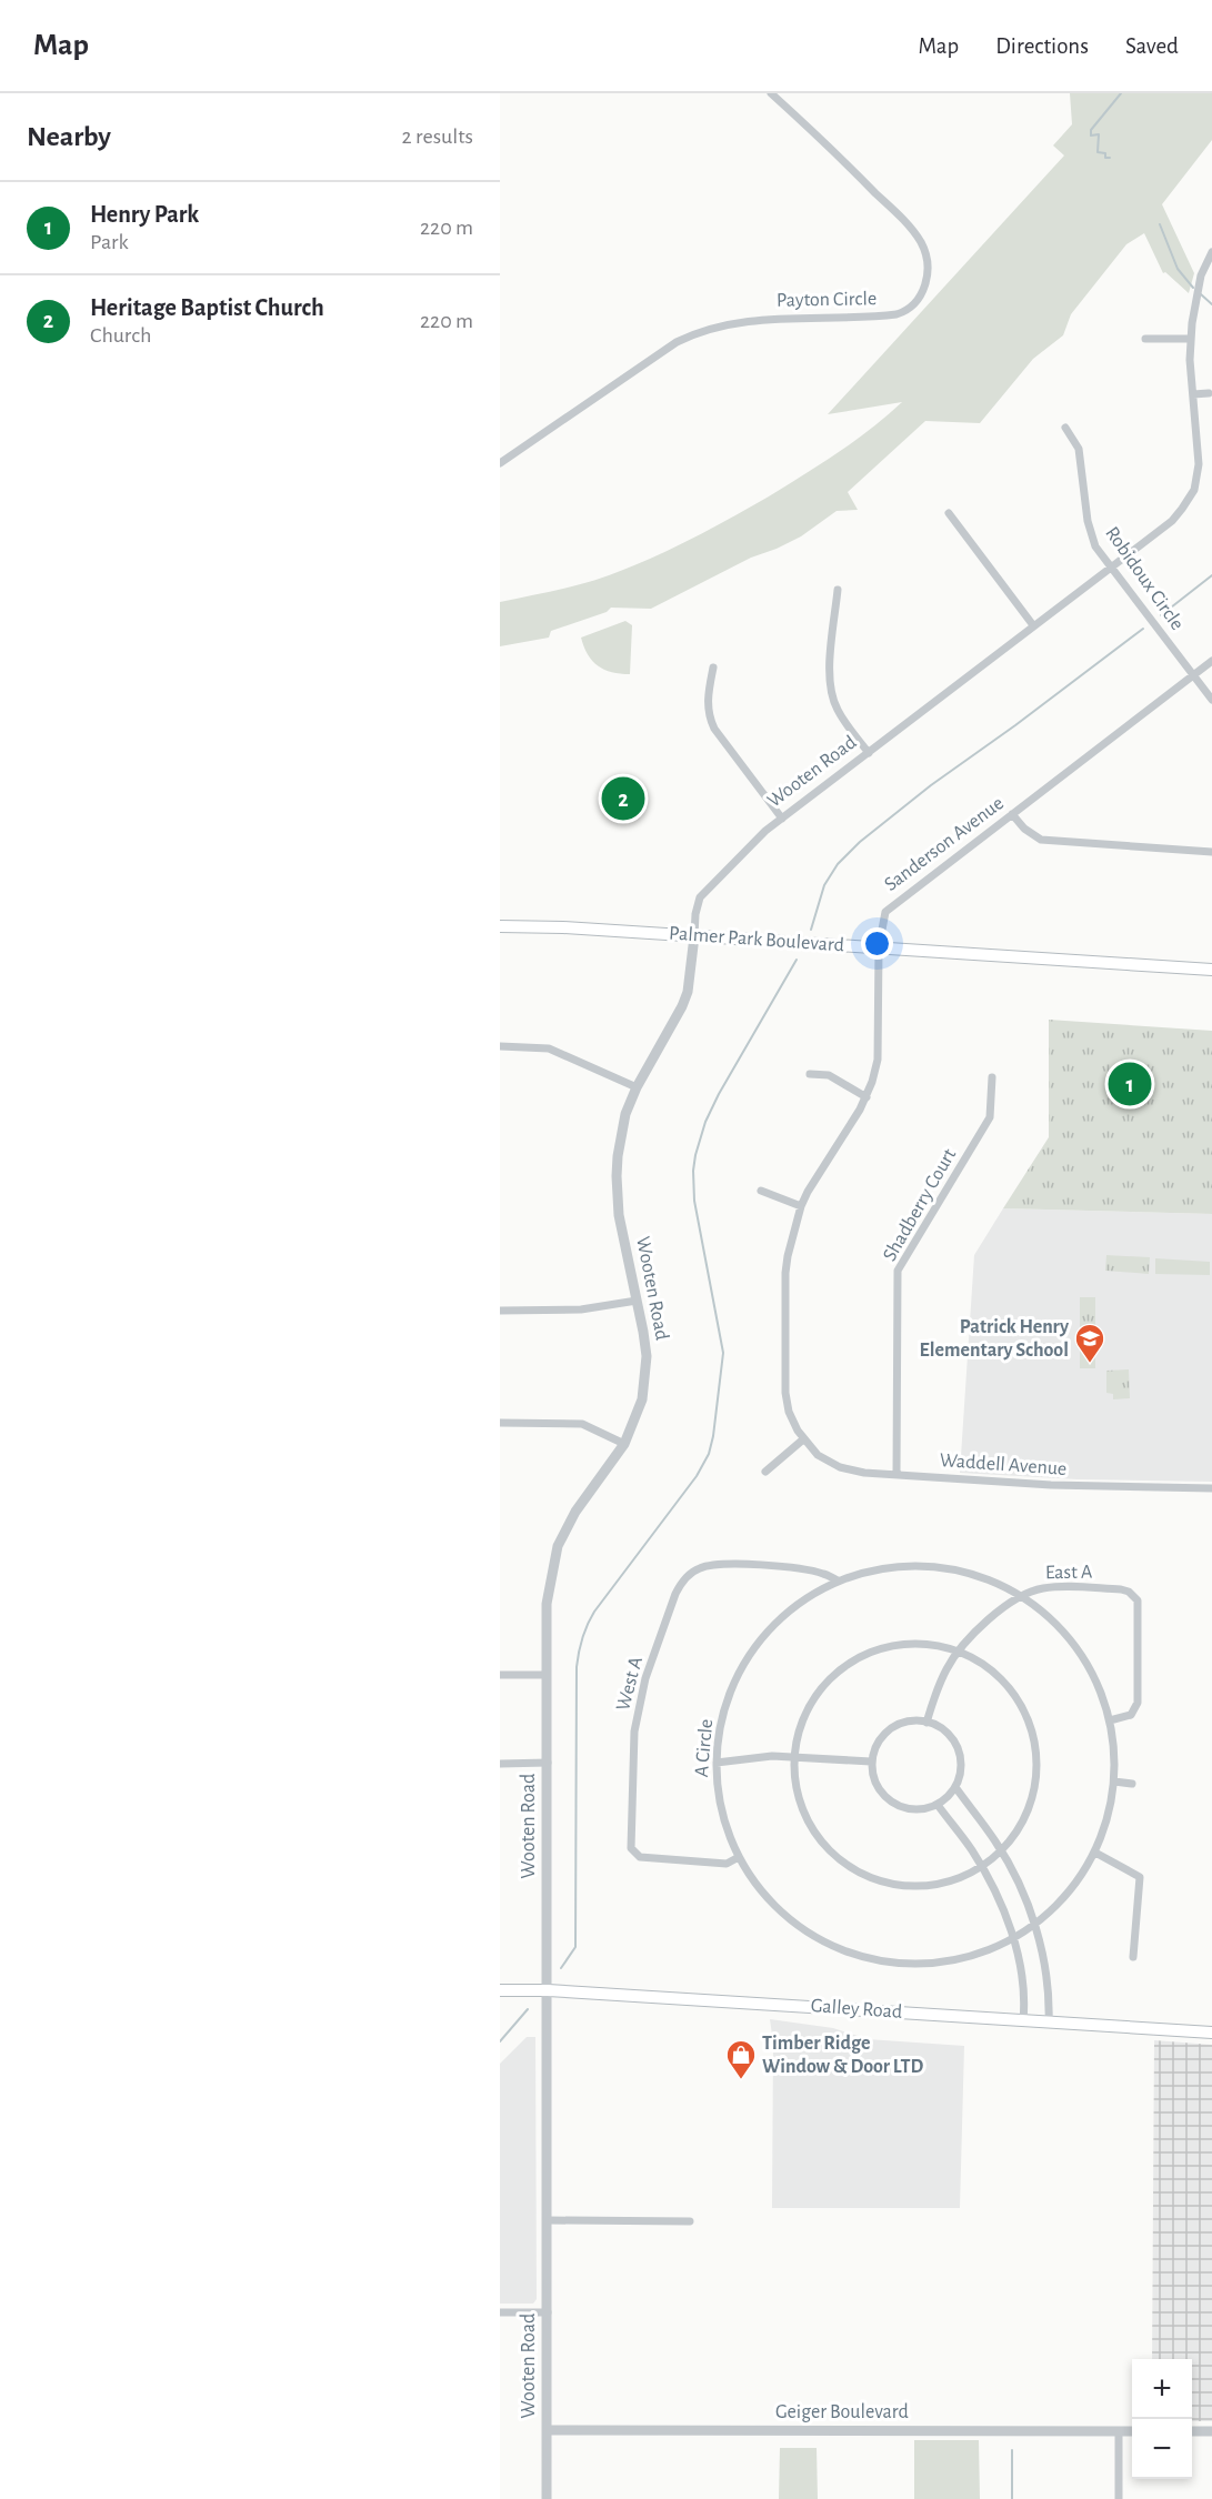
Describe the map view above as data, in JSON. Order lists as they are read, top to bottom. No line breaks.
{"streets":{"main road":["Palmer Park Boulevard","Galley Road"],"street":["Payton Circle","Robidoux Circle","Wooten Road","Sanderson Avenue","Shadberry Court","Waddell Avenue","East A","West A","A Circle","Geiger Boulevard"]},"crossings":[["Robidoux Circle","Wooten Road"],["Robidoux Circle","Sanderson Avenue"],["Wooten Road","Palmer Park Boulevard"],["Wooten Road","Galley Road"],["Wooten Road","Geiger Boulevard"],["Sanderson Avenue","Palmer Park Boulevard"],["Sanderson Avenue","Waddell Avenue"],["Shadberry Court","Waddell Avenue"],["East A","A Circle"],["West A","A Circle"]],"places":{"school or university":["Patrick Henry Elementary School"],"shop":["Timber Ridge Window & Door LTD"]},"page":{"header":"Map","nav":["Map","Directions","Saved"],"heading":["Nearby","2 results"],"list":[{"mark":"1","name":"Henry Park","note":"Park","value":"220 m"},{"mark":"2","name":"Heritage Baptist Church","note":"Church","value":"220 m"}],"pins":["2","1"],"map_buttons":["+","−"]}}
